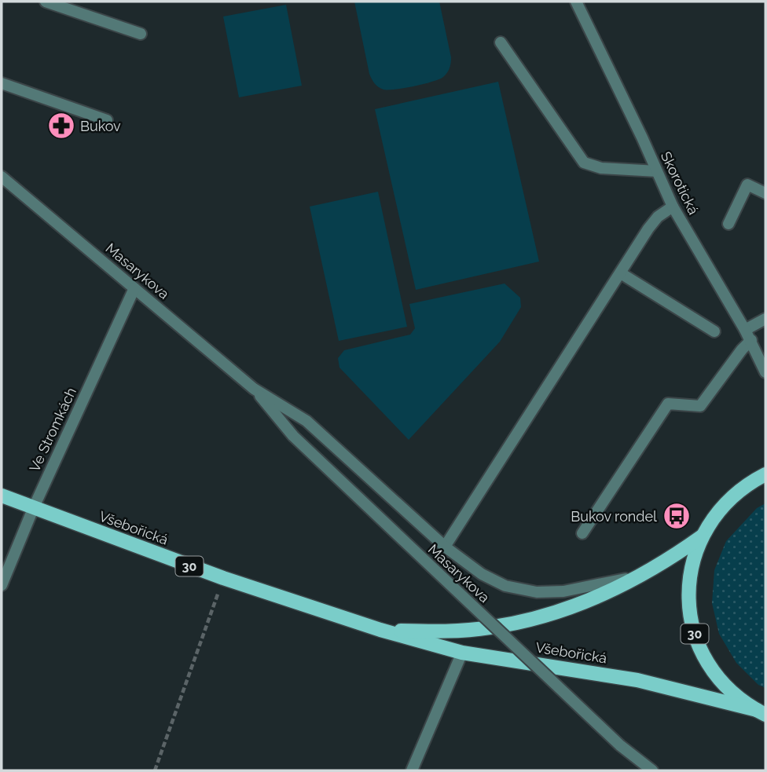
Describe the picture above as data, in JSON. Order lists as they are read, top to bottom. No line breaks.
{"streets":{"main road":["Všebořická","30"],"street":["Skorotická","Masarykova","Ve Stromkách"]},"crossings":[["Masarykova","Ve Stromkách"],["Masarykova","Všebořická"],["Ve Stromkách","Všebořická"],["Všebořická","30"]],"places":{"pharmacy":["Bukov"],"bus stop":["Bukov rondel"]}}
